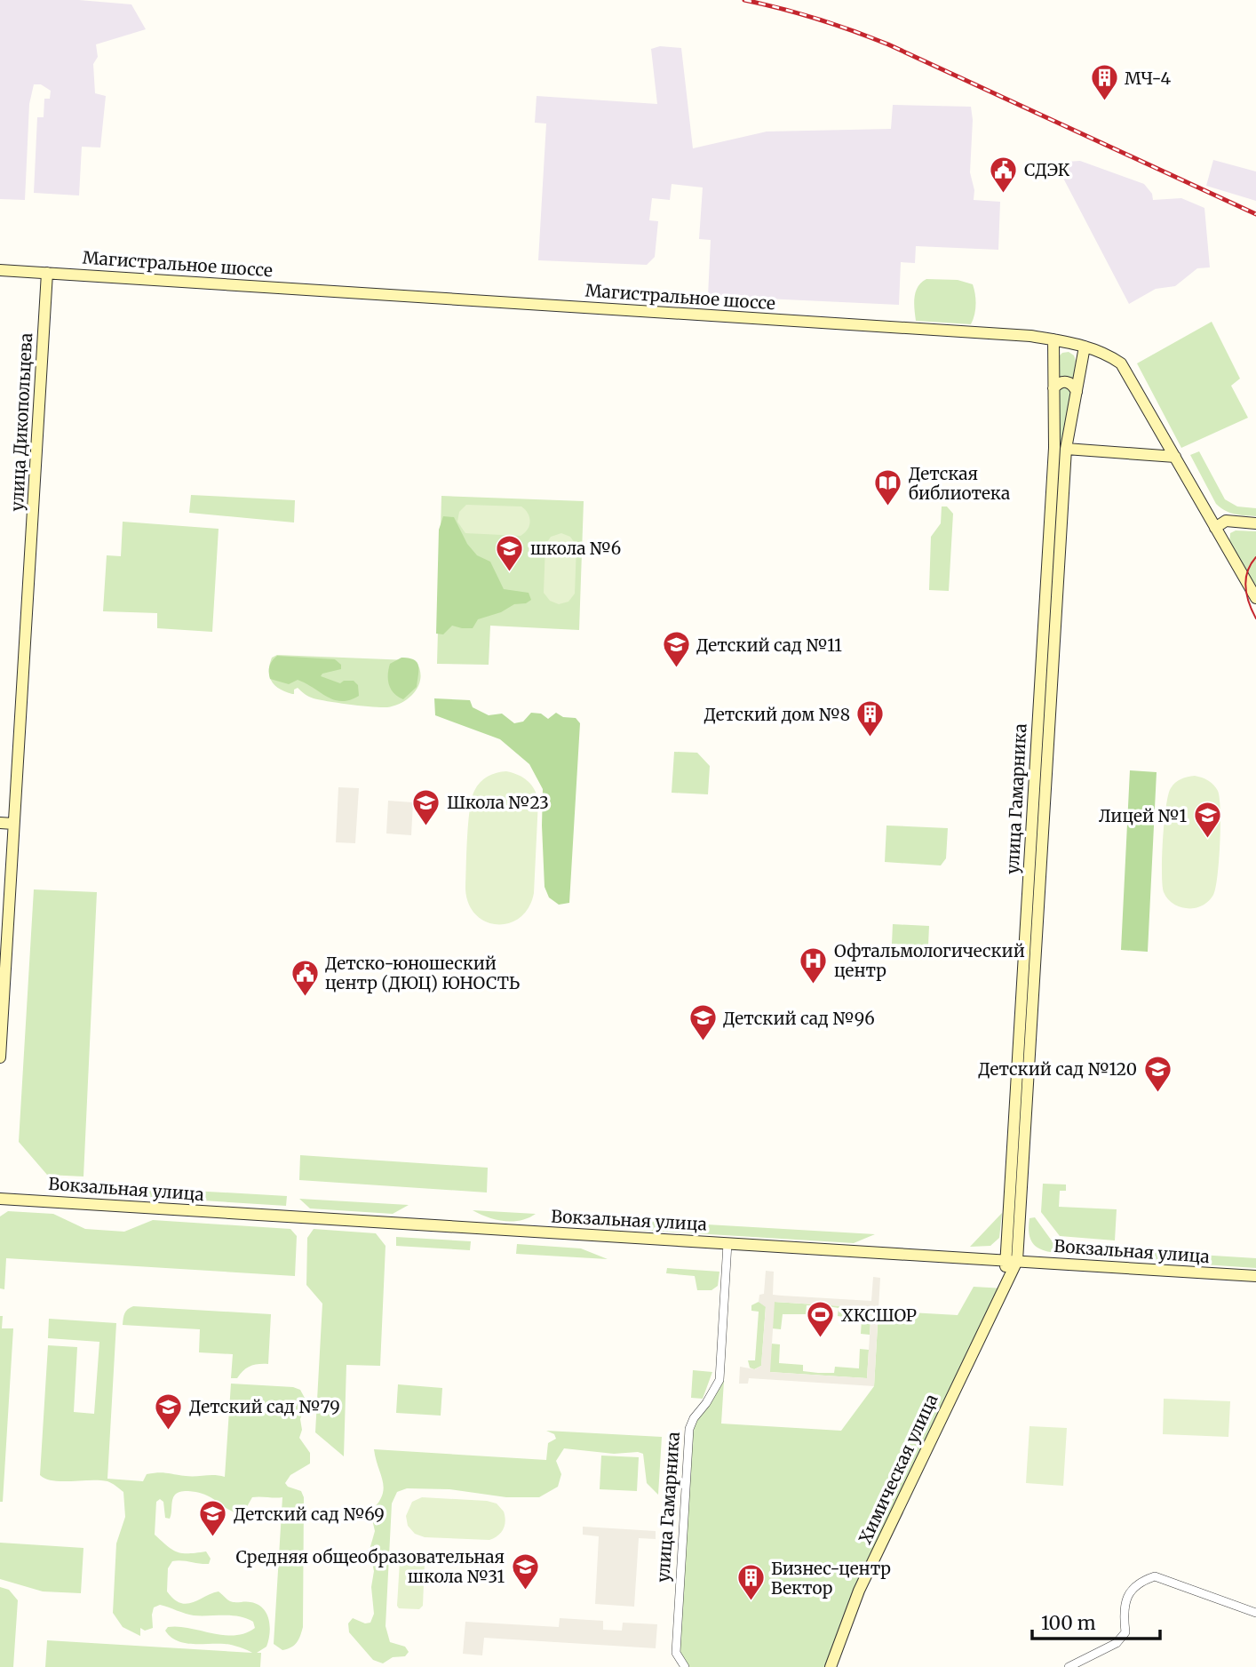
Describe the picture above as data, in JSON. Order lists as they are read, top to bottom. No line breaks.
{"streets":{"main road":["Магистральное шоссе","улица Дикопольцева","улица Гамарника","Вокзальная улица","Химическая улица"]},"crossings":[["Магистральное шоссе","улица Дикопольцева"],["Магистральное шоссе","улица Гамарника"],["улица Гамарника","Вокзальная улица"],["улица Гамарника","Химическая улица"],["Вокзальная улица","Химическая улица"]],"places":{"building":["МЧ-4","Детский дом №8","Бизнес-центр Вектор"],"public building":["СДЭК","Детско-юношеский центр (ДЮЦ) ЮНОСТЬ"],"library":["Детская библиотека"],"school or university":["школа №6","Детский сад №11","Школа №23","Лицей №1","Детский сад №96","Детский сад №120","Детский сад №79","Детский сад №69","Средняя общеобразовательная школа №31"],"hospital":["Офтальмологический центр"],"sports":["ХКСШОР"]},"scale_bar":"100 m"}
